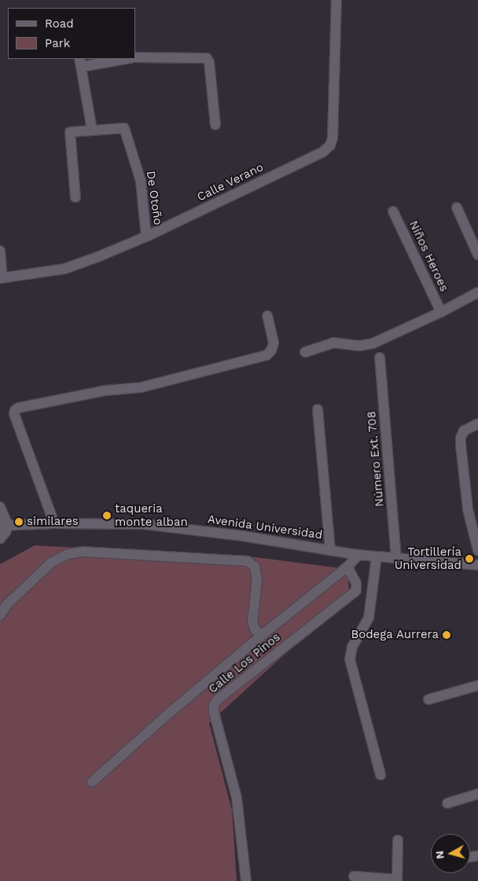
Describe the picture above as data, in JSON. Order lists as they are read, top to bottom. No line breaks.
{"streets":{"street":["Calle Verano","De Otoño","Niños Heroes","Número Ext. 708","Avenida Universidad","Calle Los Pinos"]},"crossings":[["Calle Verano","De Otoño"],["Número Ext. 708","Avenida Universidad"]],"places":["taqueria monte alban","similares","Tortillería Universidad","Bodega Aurrera"],"legend":["Road","Park"],"north":"left"}
